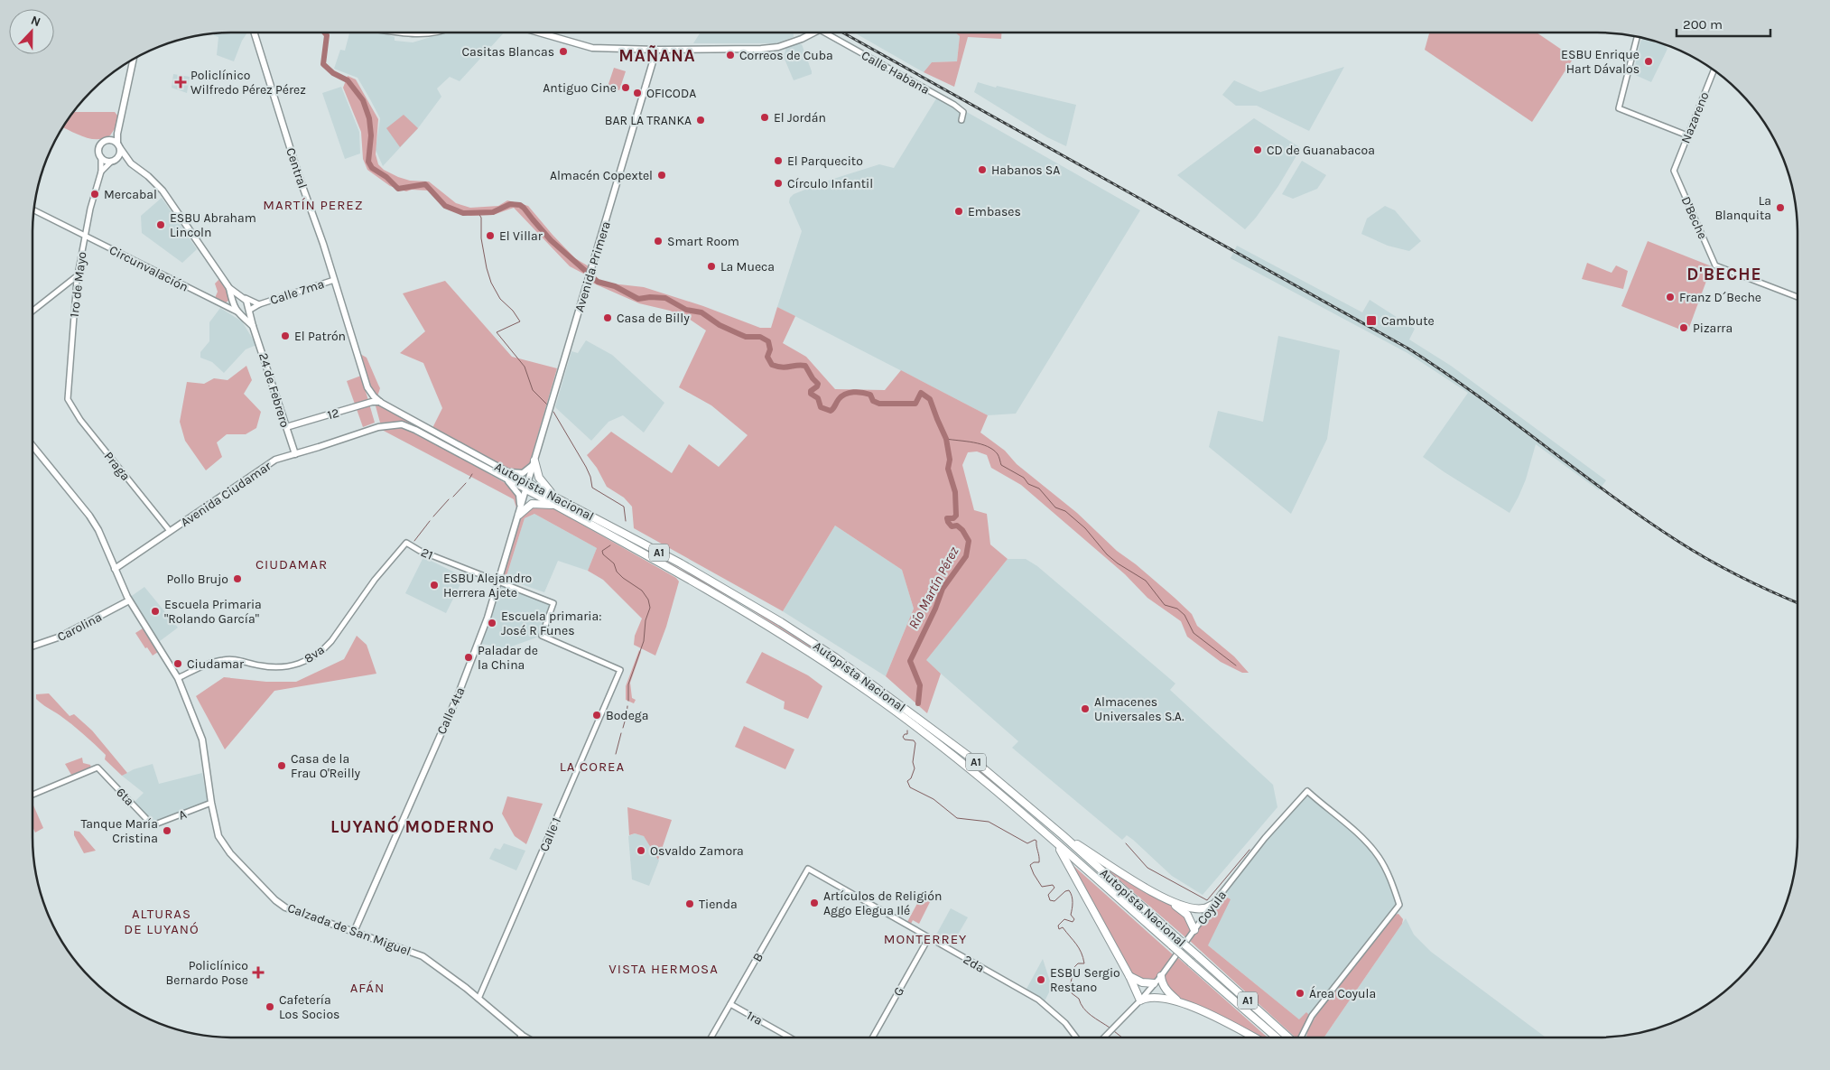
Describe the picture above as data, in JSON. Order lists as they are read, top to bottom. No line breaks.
{"streets":{"highway":["Autopista Nacional","A1"],"main road":["Central","Avenida Primera","24 de Febrero","12","Avenida Ciudamar","Carolina","Calle 4ta","Calzada de San Miguel"],"street":["Calle Habana","Nazareno","D'Beche","Circunvalación","1ro de Mayo","Calle 7ma","Praga","21","8va","6ta","A","Calle 1","Coyula","B","2da","G","1ra"]},"crossings":[["Nazareno","D'Beche"],["Central","Calle 7ma"],["Central","Autopista Nacional"],["Avenida Primera","Autopista Nacional"],["Avenida Primera","Calle 4ta"],["Circunvalación","1ro de Mayo"],["Circunvalación","24 de Febrero"],["1ro de Mayo","24 de Febrero"],["1ro de Mayo","Praga"],["Calle 7ma","24 de Febrero"],["24 de Febrero","12"],["24 de Febrero","Avenida Ciudamar"],["12","Autopista Nacional"],["Praga","Avenida Ciudamar"],["Autopista Nacional","Avenida Ciudamar"],["Autopista Nacional","Calle 4ta"],["Avenida Ciudamar","Calzada de San Miguel"],["21","8va"],["21","Calle 4ta"],["21","Calle 1"],["Carolina","Calzada de San Miguel"],["8va","Calzada de San Miguel"],["Calle 4ta","Calzada de San Miguel"],["6ta","A"],["A","Calzada de San Miguel"],["Calle 1","Calzada de San Miguel"],["B","2da"],["B","1ra"],["2da","G"]],"districts":["MAÑANA","MARTÍN PEREZ","D'BECHE","CIUDAMAR","LA COREA","LUYANÓ MODERNO","ALTURAS DE LUYANÓ","MONTERREY","VISTA HERMOSA","AFÁN"],"water":["Río Martín Pérez"],"places":{"other":["Casitas Blancas","Correos de Cuba","ESBU Enrique Hart Dávalos","Antiguo Cine","OFICODA","El Jordán","BAR LA TRANKA","CD de Guanabacoa","El Parquecito","Habanos SA","Almacén Copextel","Círculo Infantil","Mercabal","La Blanquita","Embases","ESBU Abraham Lincoln","El Villar","Smart Room","La Mueca","Franz D´Beche","Casa de Billy","Pizarra","El Patrón","Pollo Brujo","ESBU Alejandro Herrera Ajete","Escuela Primaria \"Rolando García\"","Escuela primaria: José R Funes","Paladar de la China","Ciudamar","Almacenes Universales S.A.","Bodega","Casa de la Frau O'Reilly","Tanque María Cristina","Osvaldo Zamora","Artículos de Religión Aggo Elegua Ilé","Tienda","ESBU Sergio Restano","Área Coyula","Cafetería Los Socios"],"health":["Policlínico Wilfredo Pérez Pérez","Policlínico Bernardo Pose"],"transit":["Cambute"]},"scale_bar":"200 m","north":"top"}
